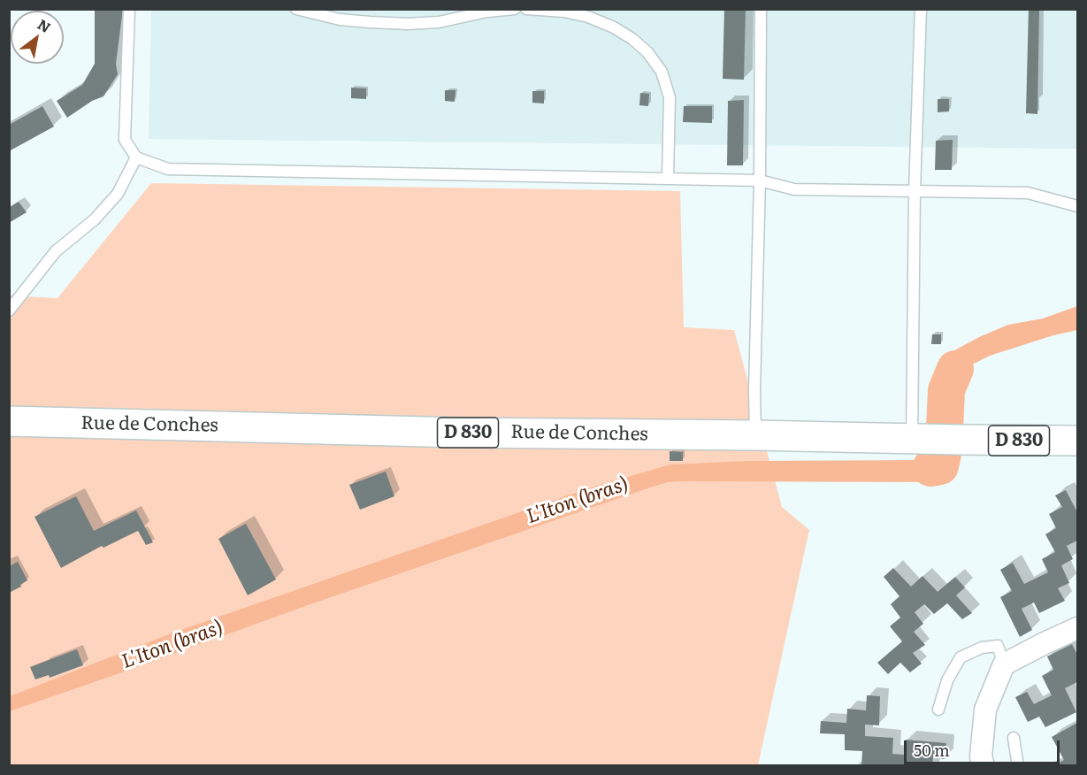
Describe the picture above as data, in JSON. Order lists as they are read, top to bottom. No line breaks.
{"streets":{"main road":["Rue de Conches","D 830"]},"crossings":[["Rue de Conches","D 830"]],"water":["L'Iton (bras)"],"scale_bar":"50 m","north":"top right"}
